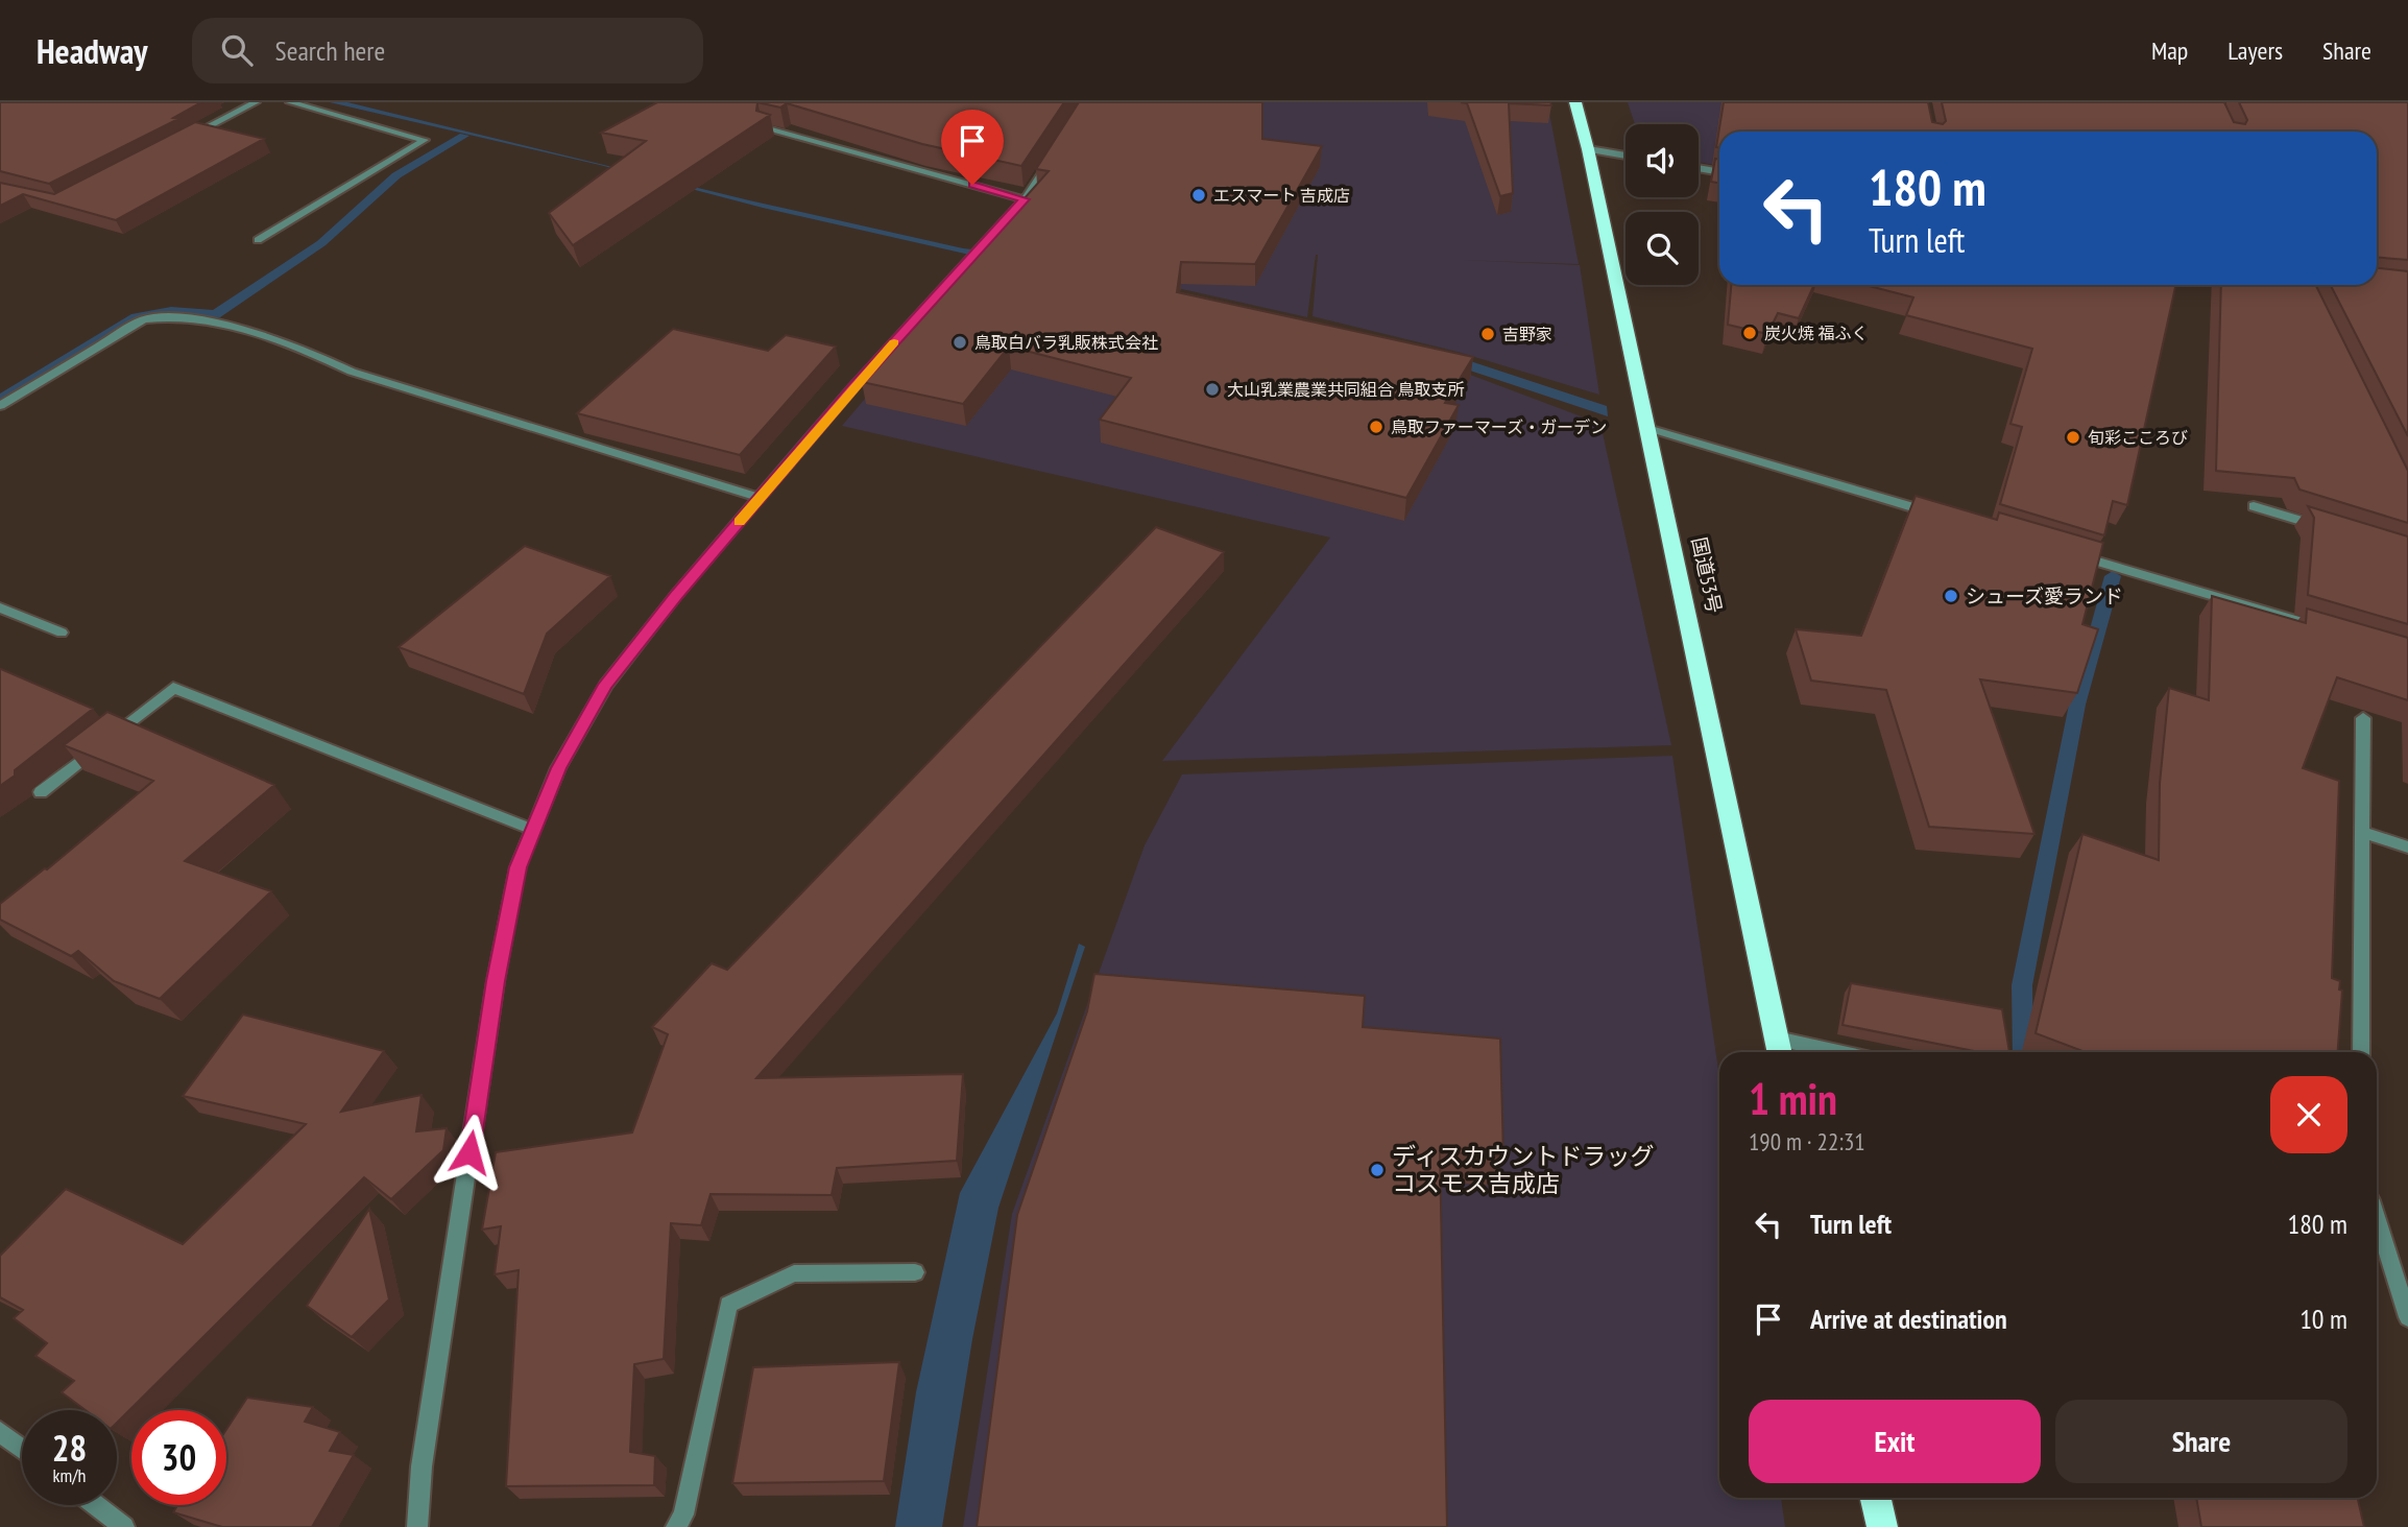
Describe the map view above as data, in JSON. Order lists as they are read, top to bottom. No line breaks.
{"streets":{"highway":["国道53号"]},"places":["エスマート 吉成店","炭火焼 福ふく","吉野家","鳥取白バラ乳販株式会社","大山乳業農業共同組合 鳥取支所","鳥取ファーマーズ・ガーデン","旬彩こころび","シューズ愛ランド","ディスカウントドラッグ コスモス吉成店"],"page":{"header":"Headway","search":"Search here","nav":["Map","Layers","Share"],"turn":["180 m","Turn left"],"heading":["1 min","190 m · 22:31"],"list":[{"name":"Turn left","value":"180 m"},{"name":"Arrive at destination","value":"10 m"}],"buttons":["Exit","Share"],"speed":"28 km/h","limit":"30"}}
